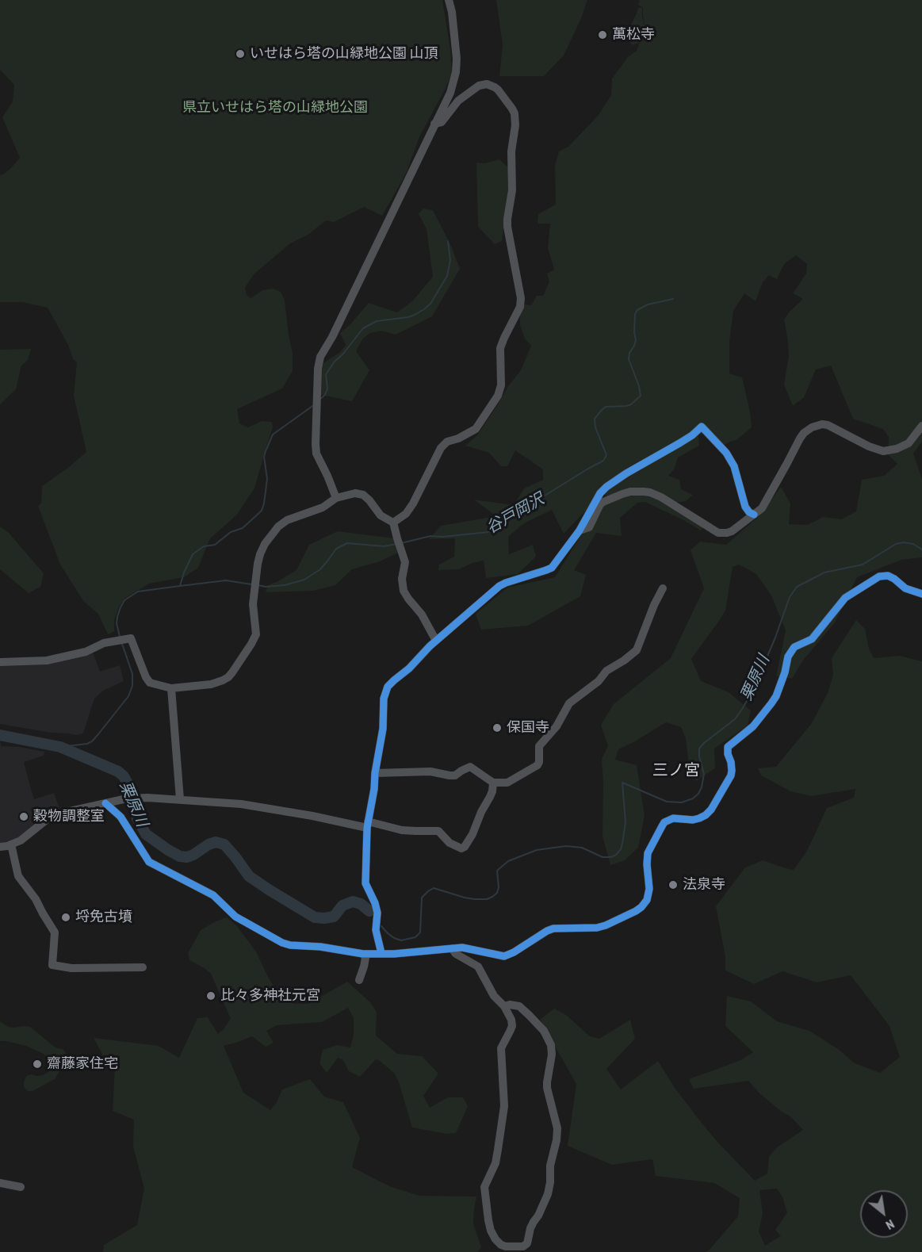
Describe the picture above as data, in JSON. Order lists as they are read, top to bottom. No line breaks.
{"districts":["三ノ宮"],"water":["谷戸岡沢","栗原川"],"parks":["県立いせはら塔の山緑地公園"],"places":["萬松寺","いせはら塔の山緑地公園 山頂","保国寺","穀物調整室","法泉寺","埒免古墳","比々多神社元宮","齋藤家住宅"],"north":"bottom right"}
